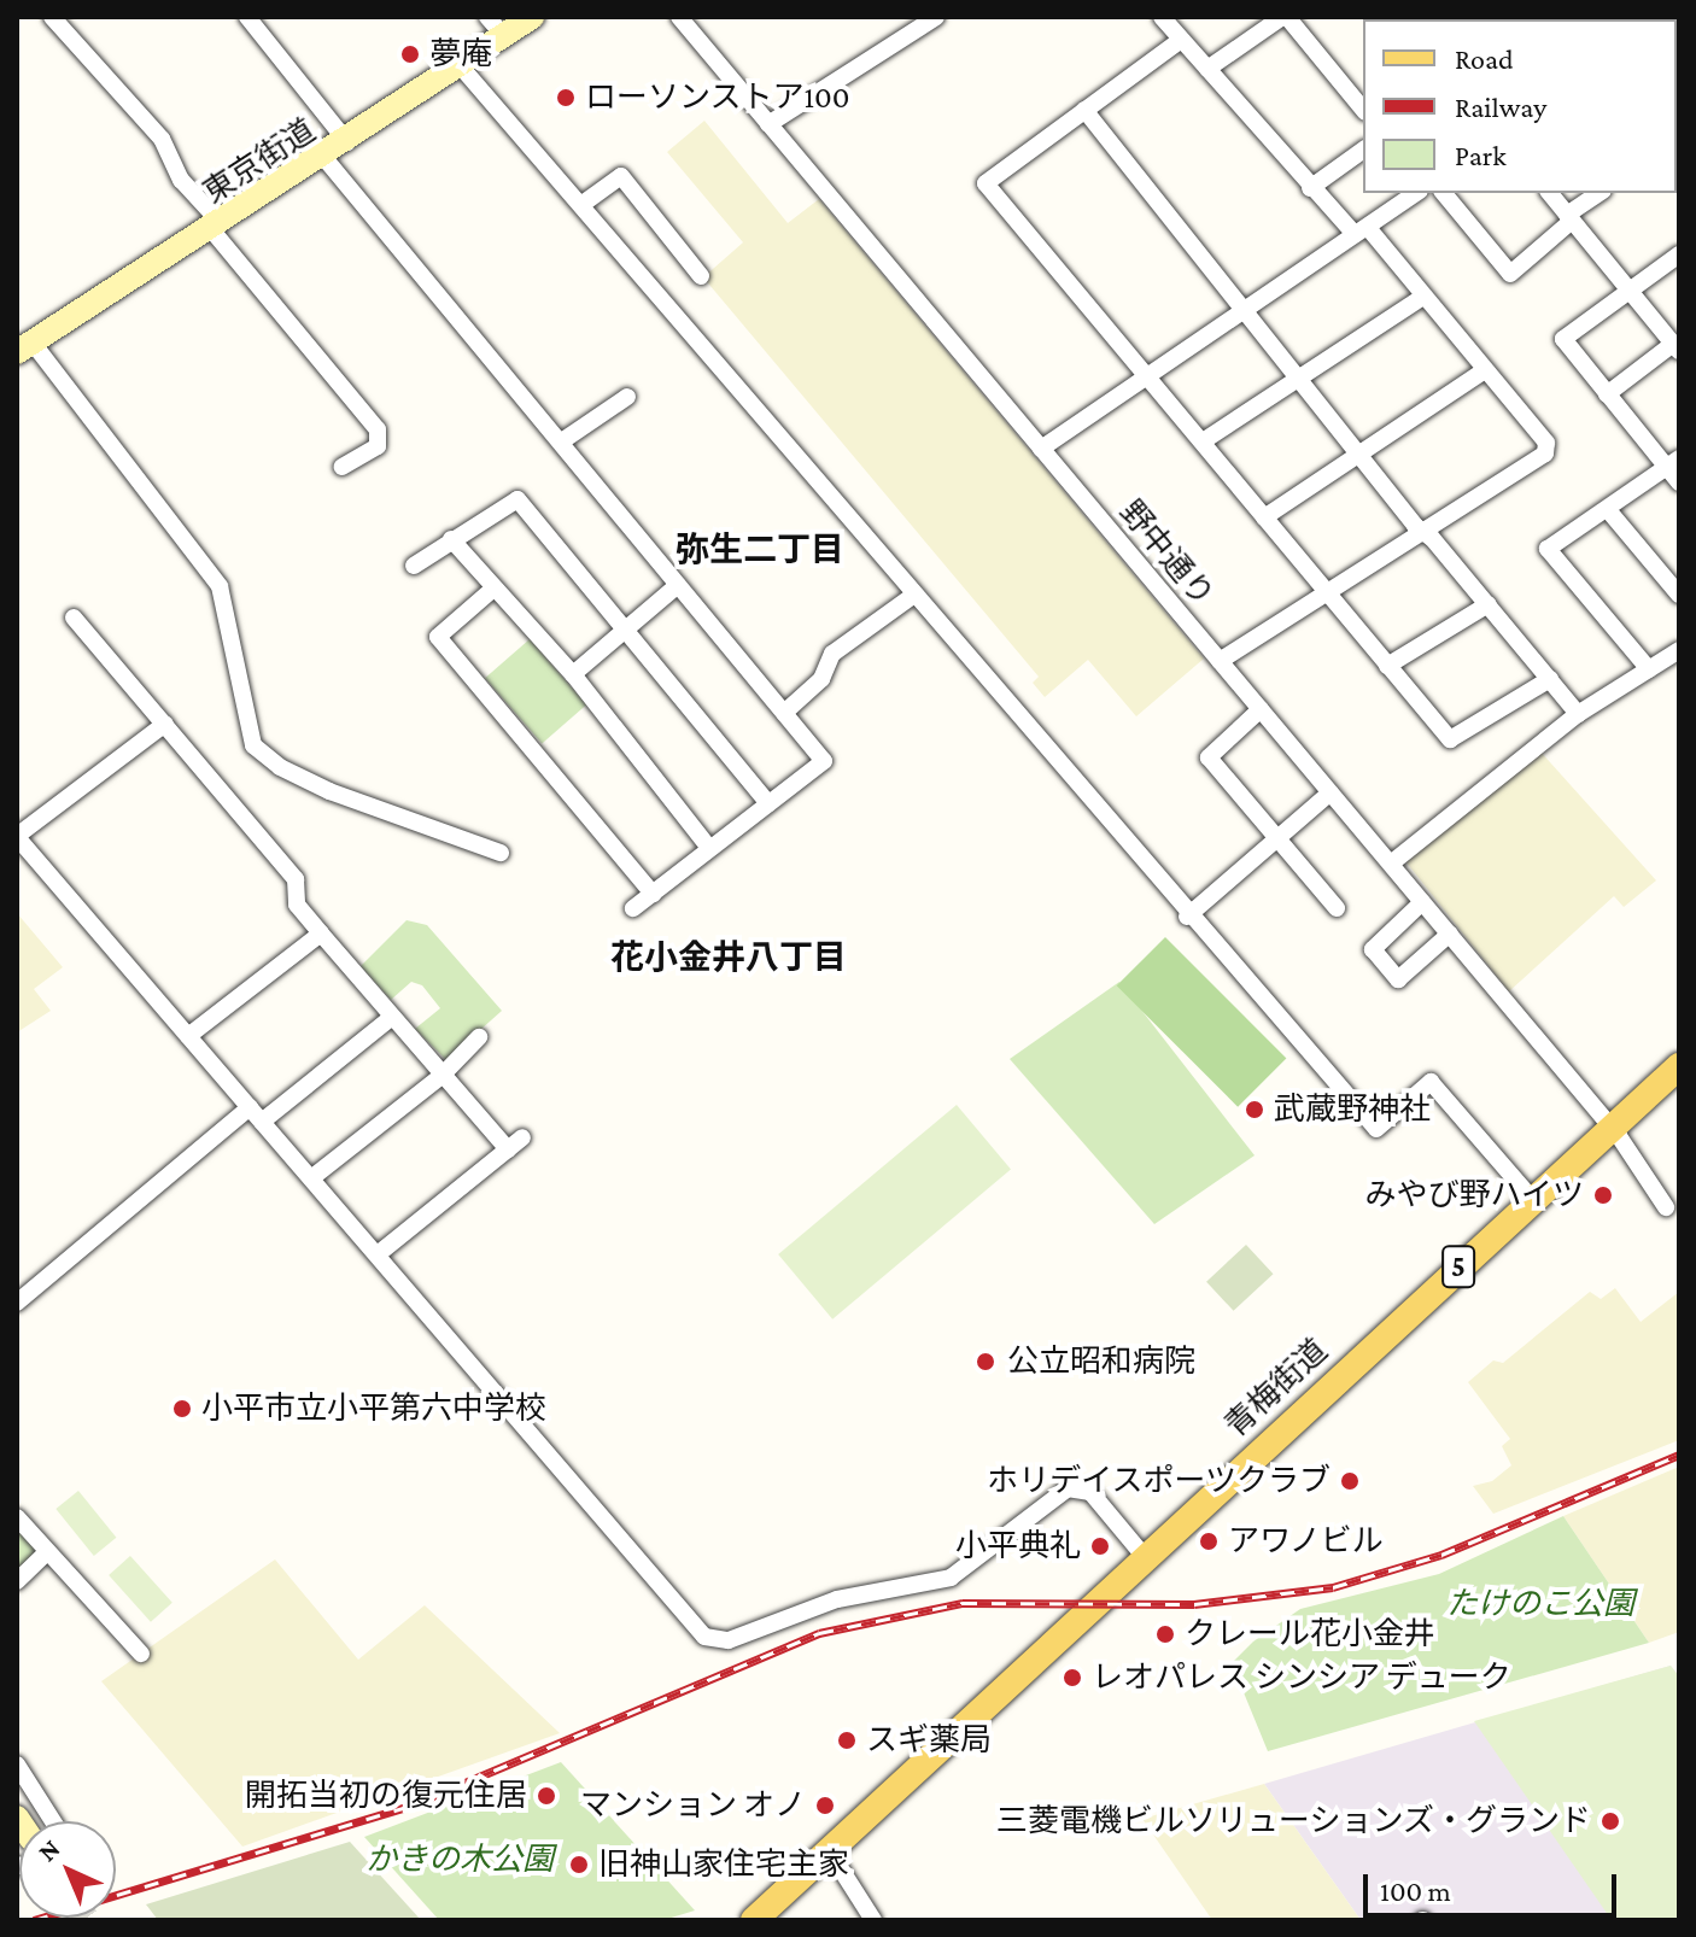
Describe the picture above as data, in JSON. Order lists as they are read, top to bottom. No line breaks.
{"streets":{"main road":["東京街道","5","青梅街道"],"street":["野中通り"]},"crossings":[["野中通り","青梅街道"]],"districts":["弥生二丁目","花小金井八丁目"],"parks":["たけのこ公園","かきの木公園"],"places":["夢庵","ローソンストア100","武蔵野神社","みやび野ハイツ","公立昭和病院","小平市立小平第六中学校","ホリデイスポーツクラブ","アワノビル","小平典礼","クレール花小金井","レオパレス シンシア デューク","スギ薬局","開拓当初の復元住居","マンション オノ","三菱電機ビルソリューションズ・グランド","旧神山家住宅主家"],"legend":["Road","Railway","Park"],"scale_bar":"100 m","north":"top left"}
